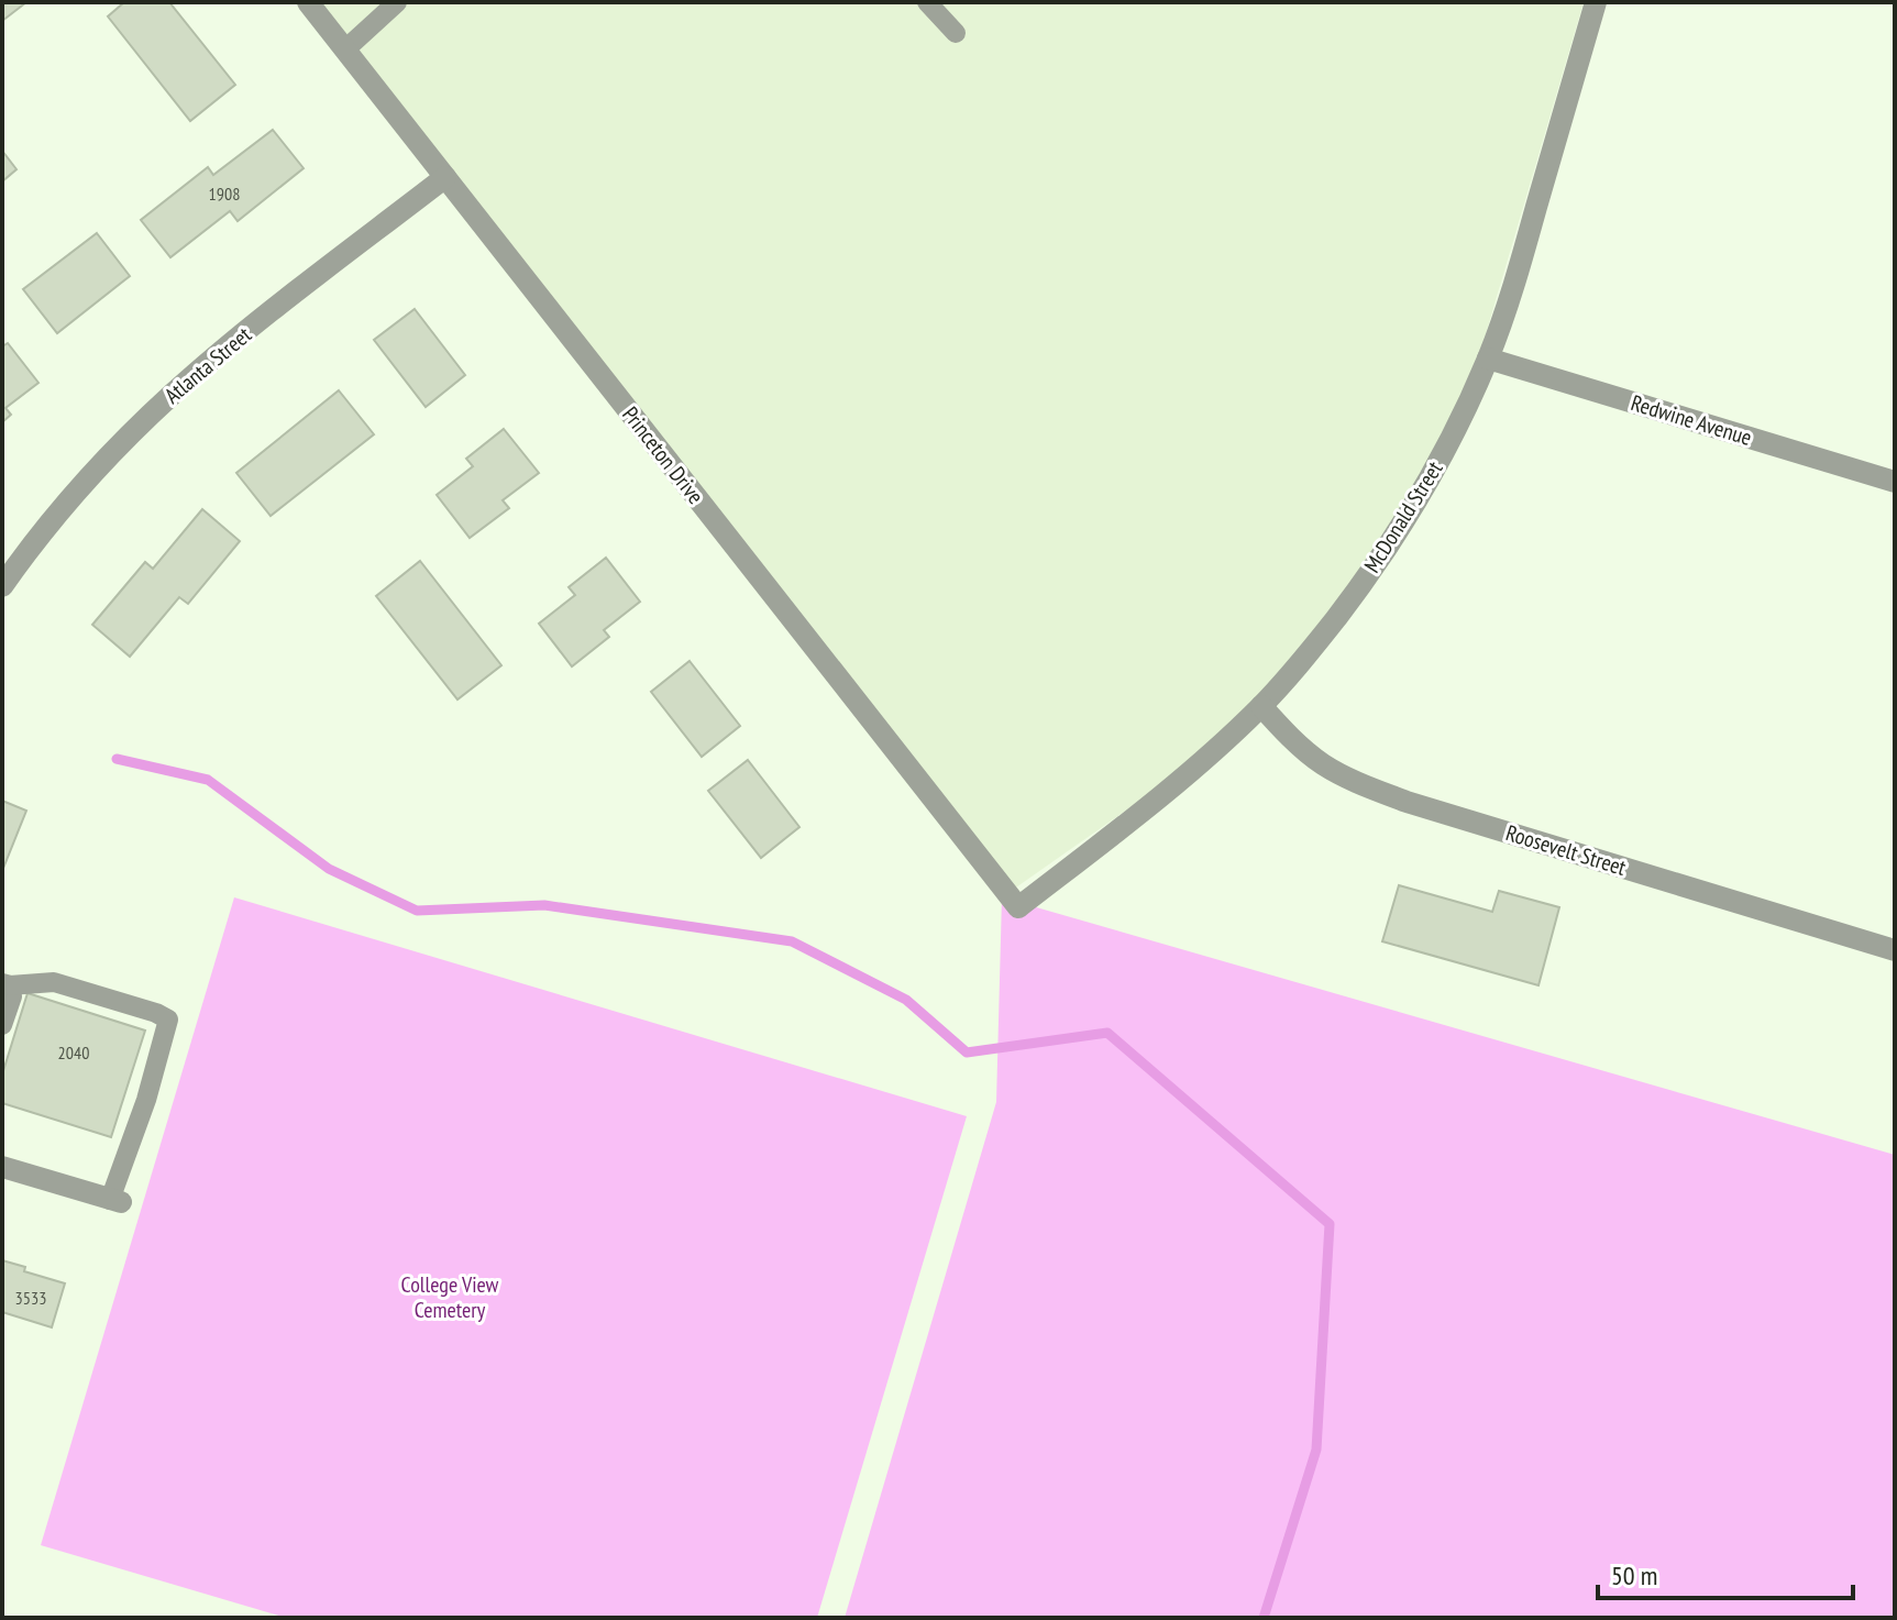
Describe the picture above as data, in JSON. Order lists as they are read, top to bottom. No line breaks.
{"streets":{"street":["Atlanta Street","Redwine Avenue","Princeton Drive","McDonald Street","Roosevelt Street"]},"crossings":[["Atlanta Street","Princeton Drive"],["Redwine Avenue","McDonald Street"],["Princeton Drive","McDonald Street"],["McDonald Street","Roosevelt Street"]],"parks":["College View Cemetery"],"house_numbers":["1908","2040","3533"],"scale_bar":"50 m"}
